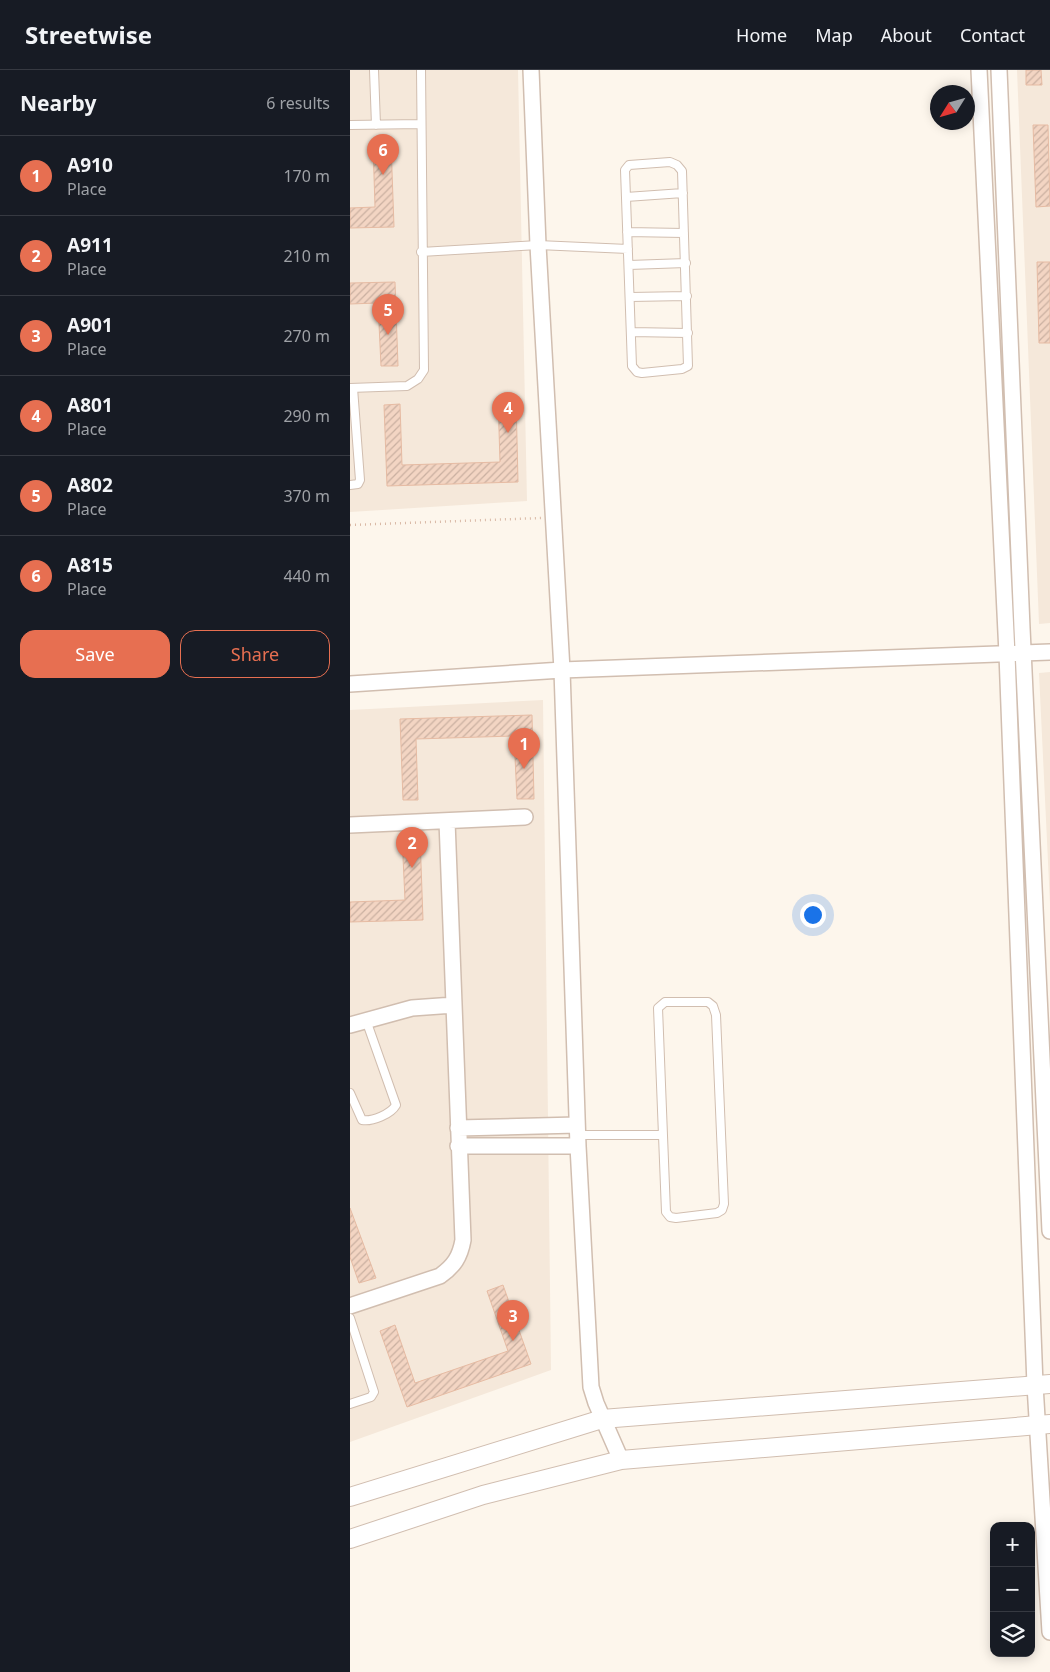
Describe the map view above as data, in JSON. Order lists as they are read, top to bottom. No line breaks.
{"north":"bottom left","page":{"header":"Streetwise","nav":["Home","Map","About","Contact"],"heading":["Nearby","6 results"],"pins":["6","5","4","1","2","3"],"list":[{"mark":"1","name":"A910","note":"Place","value":"170 m"},{"mark":"2","name":"A911","note":"Place","value":"210 m"},{"mark":"3","name":"A901","note":"Place","value":"270 m"},{"mark":"4","name":"A801","note":"Place","value":"290 m"},{"mark":"5","name":"A802","note":"Place","value":"370 m"},{"mark":"6","name":"A815","note":"Place","value":"440 m"}],"buttons":["Save","Share"],"map_buttons":["+","−"]}}
